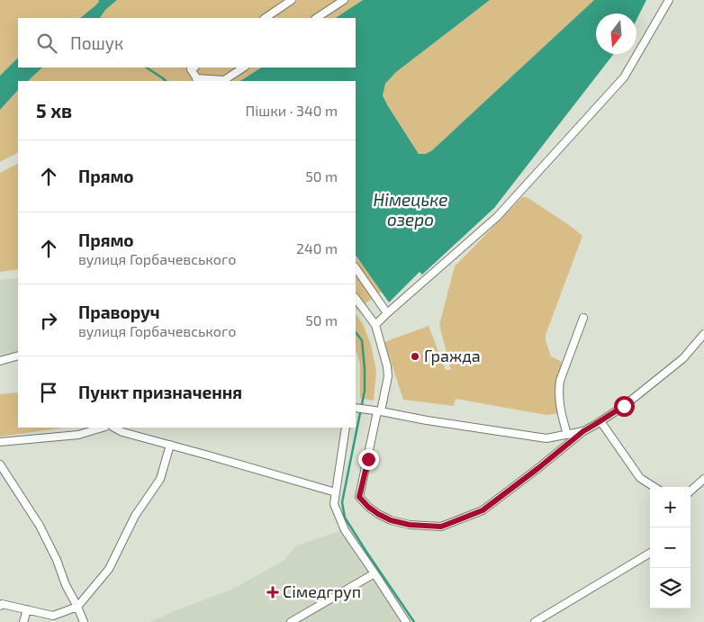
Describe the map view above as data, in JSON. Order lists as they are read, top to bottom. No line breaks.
{"water":["Німецьке озеро"],"places":{"other":["Гражда"],"health":["Сімедгруп"]},"north":"bottom","page":{"search":"Пошук","heading":["5 хв","Пішки · 340 m"],"list":[["Прямо","50 m"],["Прямо","вулиця Горбачевського","240 m"],["Праворуч","вулиця Горбачевського","50 m"],"Пункт призначення"],"map_buttons":["+","−"]}}
